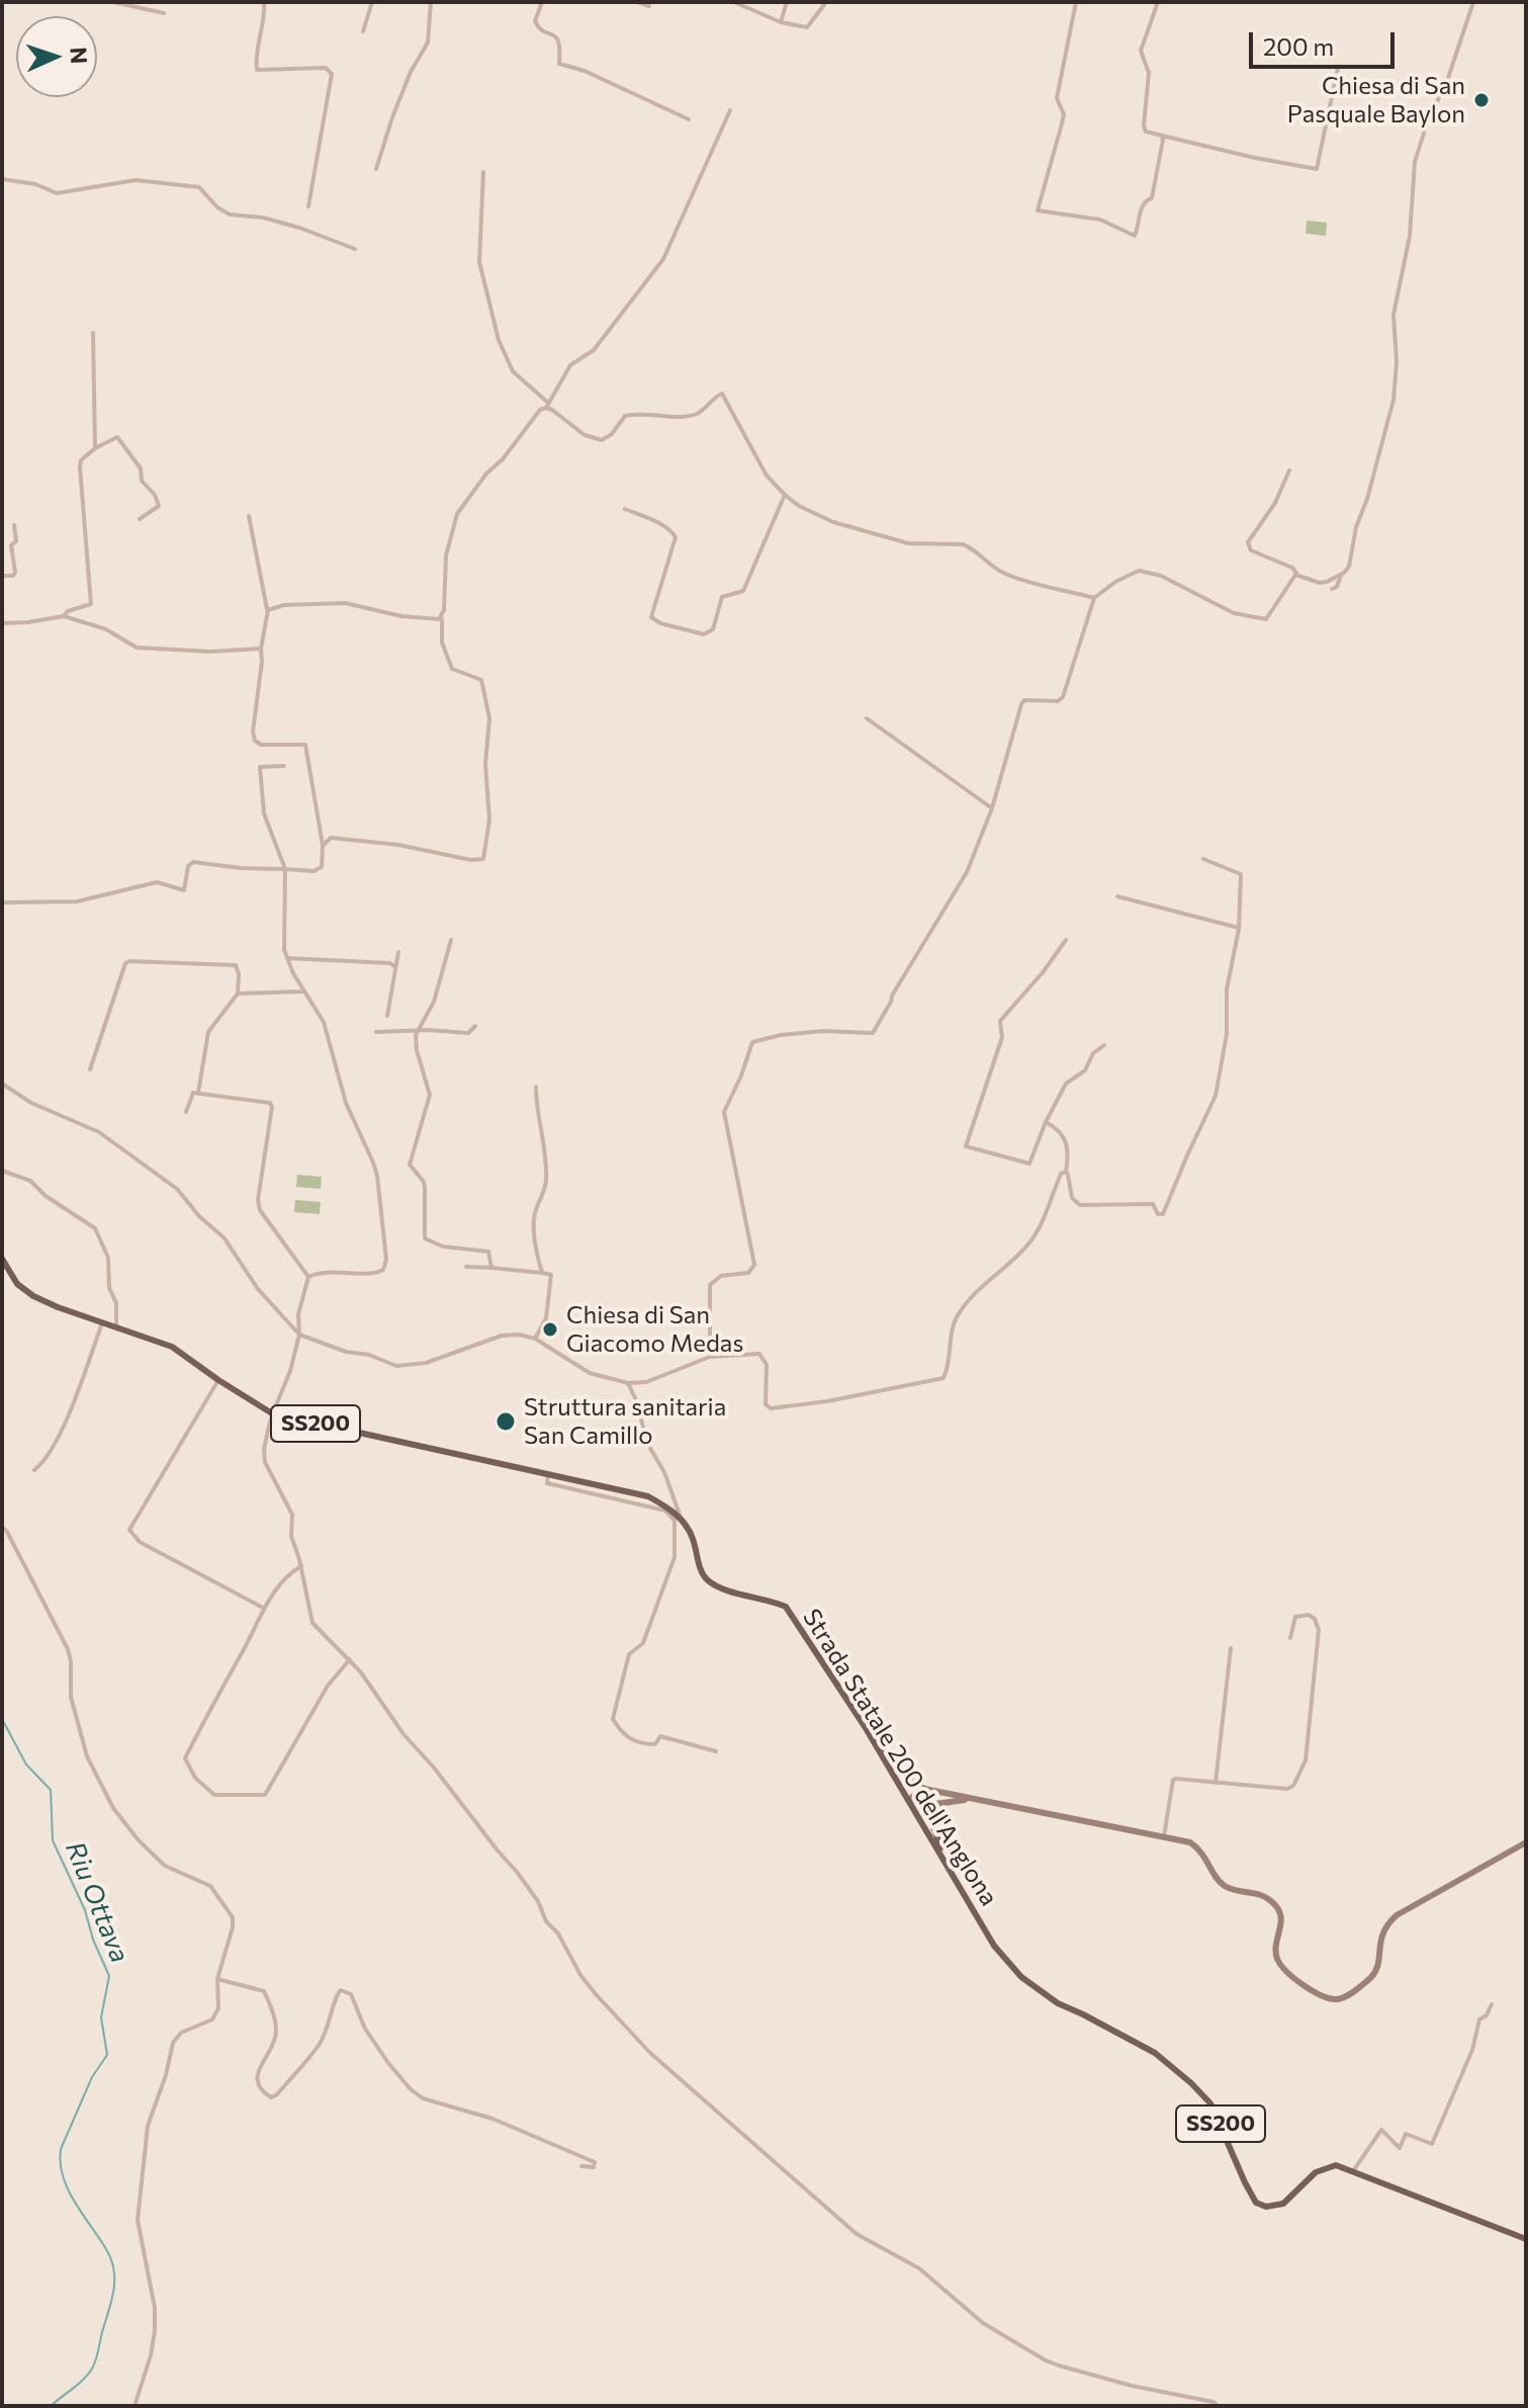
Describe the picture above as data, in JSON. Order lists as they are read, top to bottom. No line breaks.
{"streets":{"main road":["SS200","Strada Statale 200 dell'Anglona"]},"crossings":[["SS200","Strada Statale 200 dell'Anglona"]],"water":["Riu Ottava"],"places":["Chiesa di San Pasquale Baylon","Chiesa di San Giacomo Medas","Struttura sanitaria San Camillo"],"scale_bar":"200 m","north":"right"}
